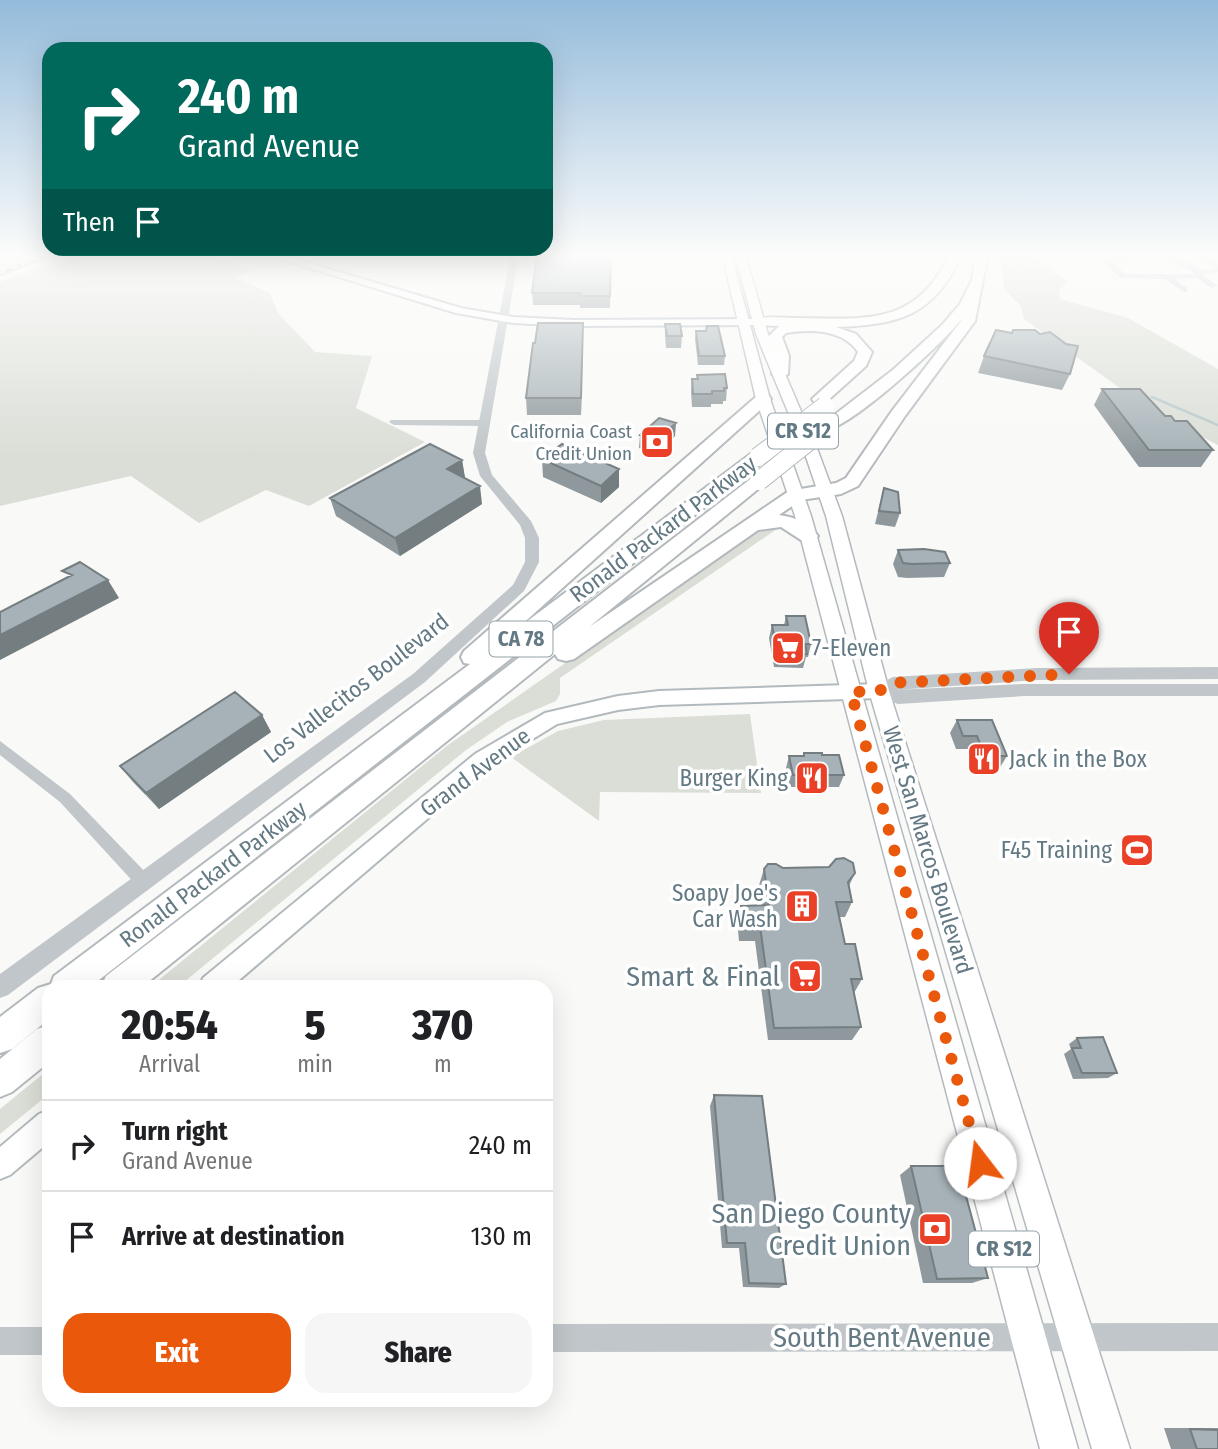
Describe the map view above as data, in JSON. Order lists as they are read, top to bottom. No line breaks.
{"streets":{"highway":["Ronald Packard Parkway","CA 78"],"main road":["CR S12","Grand Avenue","West San Marcos Boulevard"],"street":["Los Vallecitos Boulevard","South Bent Avenue"]},"crossings":[["Grand Avenue","West San Marcos Boulevard"],["West San Marcos Boulevard","South Bent Avenue"]],"places":{"bank":["California Coast Credit Union","San Diego County Credit Union"],"supermarket":["7-Eleven","Smart & Final"],"restaurant":["Jack in the Box","Burger King"],"sports":["F45 Training"],"building":["Soapy Joe's Car Wash"]},"page":{"turn":["240 m","Grand Avenue"],"then":"Then","eta":["20:54","Arrival","5","min","370","m"],"list":[{"name":"Turn right","note":"Grand Avenue","value":"240 m"},{"name":"Arrive at destination","value":"130 m"}],"buttons":["Exit","Share"]}}
